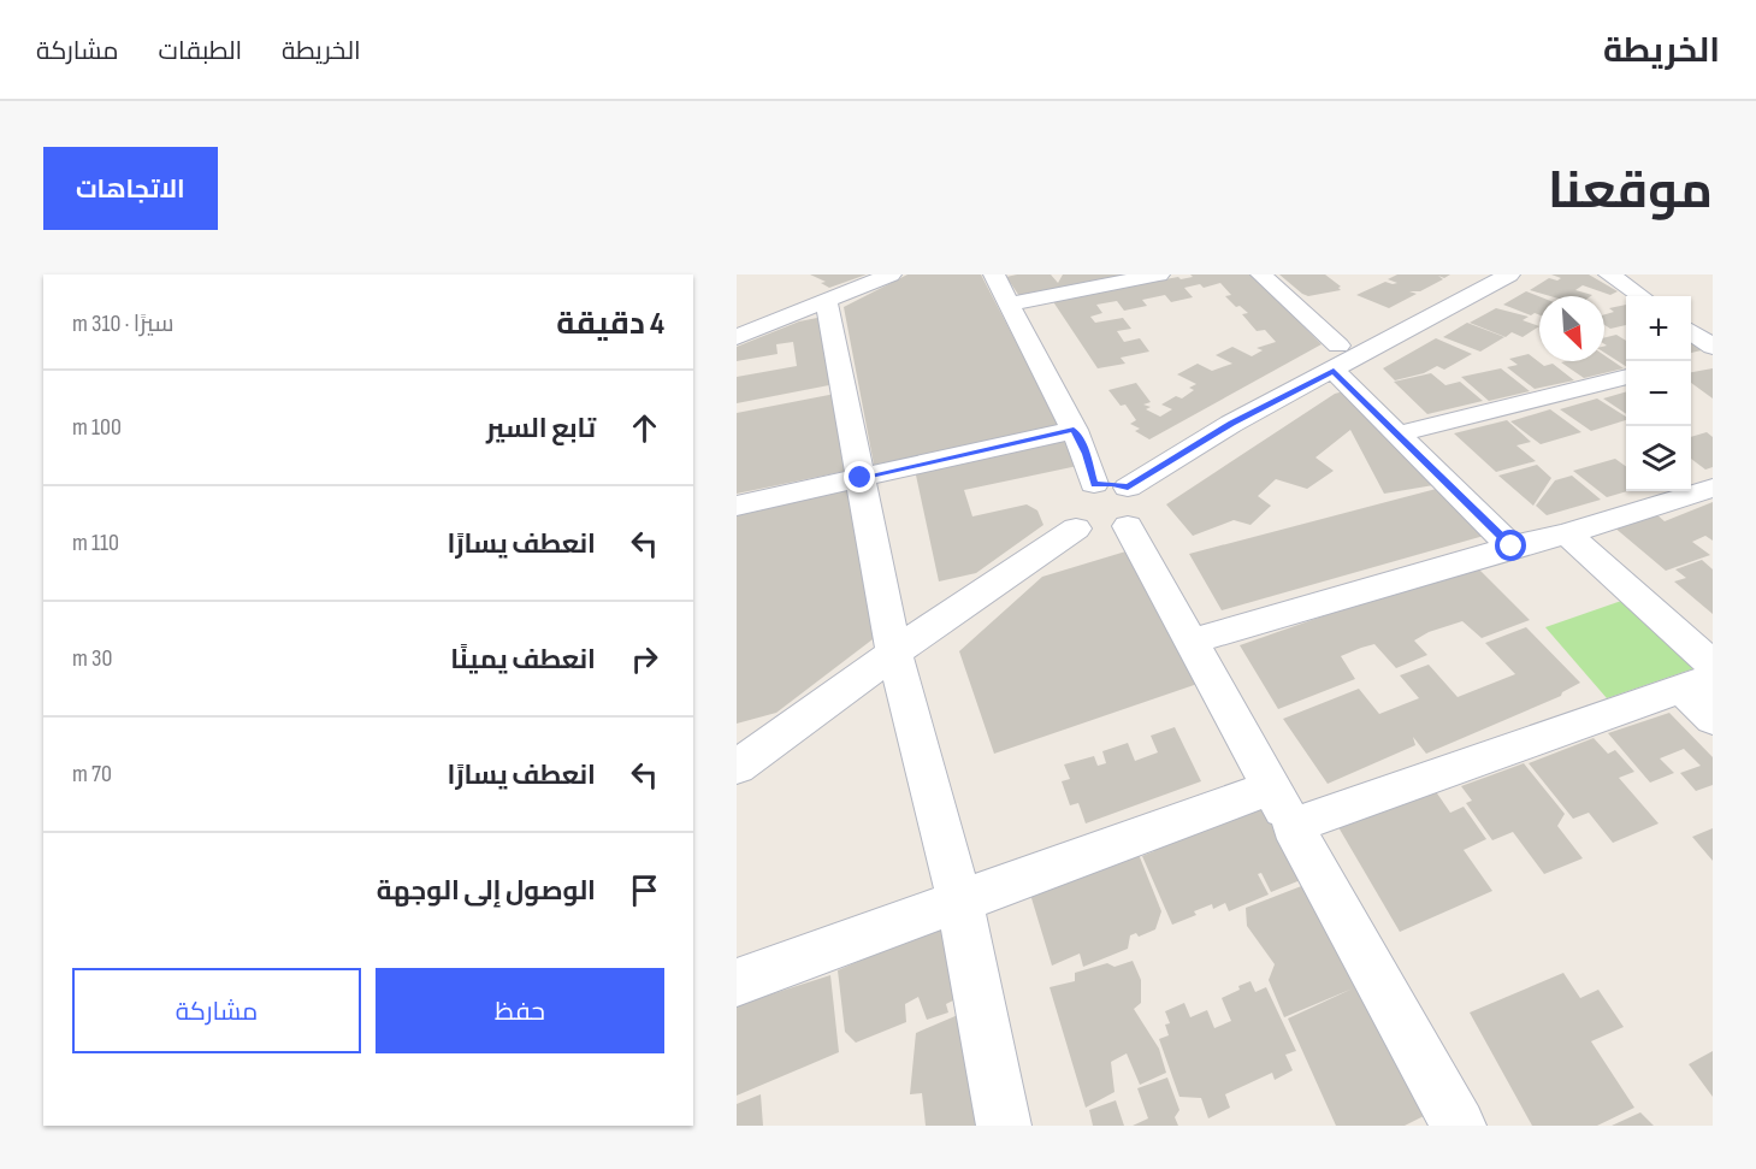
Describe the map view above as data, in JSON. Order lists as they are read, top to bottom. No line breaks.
{"north":"bottom right","page":{"header":"الخريطة","nav":["الخريطة","الطبقات","مشاركة"],"title":"موقعنا","buttons":["الاتجاهات",["حفظ","مشاركة"]],"heading":["4 دقيقة","سيرًا · 310 m"],"map_buttons":["+","−"],"list":[["تابع السير","100 m"],["انعطف يسارًا","110 m"],["انعطف يمينًا","30 m"],["انعطف يسارًا","70 m"],"الوصول إلى الوجهة"]}}
